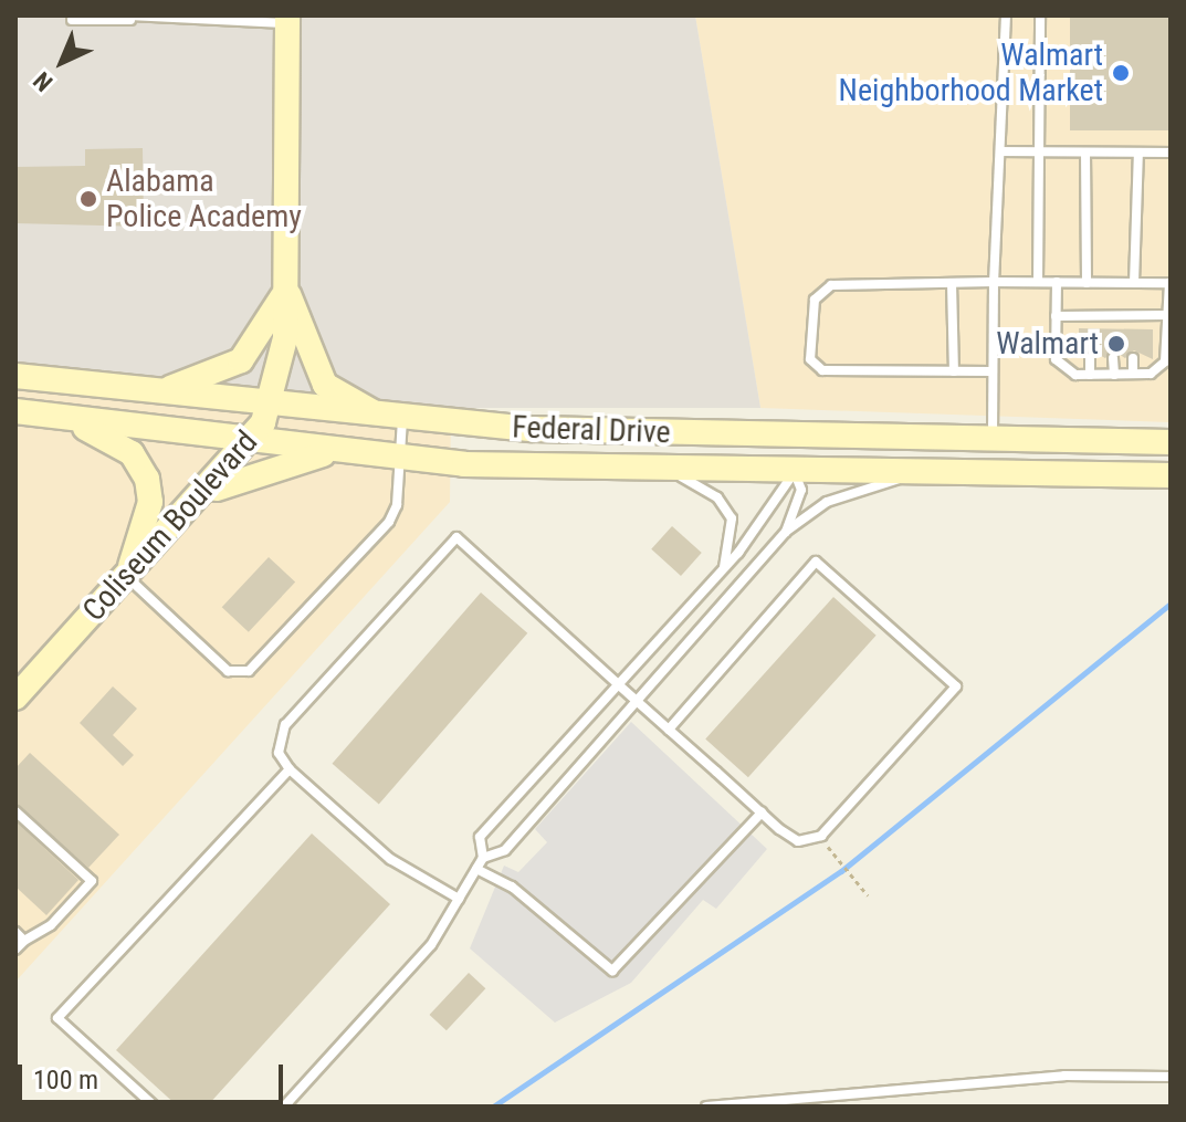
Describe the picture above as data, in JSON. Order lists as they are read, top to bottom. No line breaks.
{"streets":{"main road":["Federal Drive","Coliseum Boulevard"]},"crossings":[["Federal Drive","Coliseum Boulevard"]],"places":["Walmart Neighborhood Market","Alabama Police Academy","Walmart"],"scale_bar":"100 m","north":"bottom left"}
